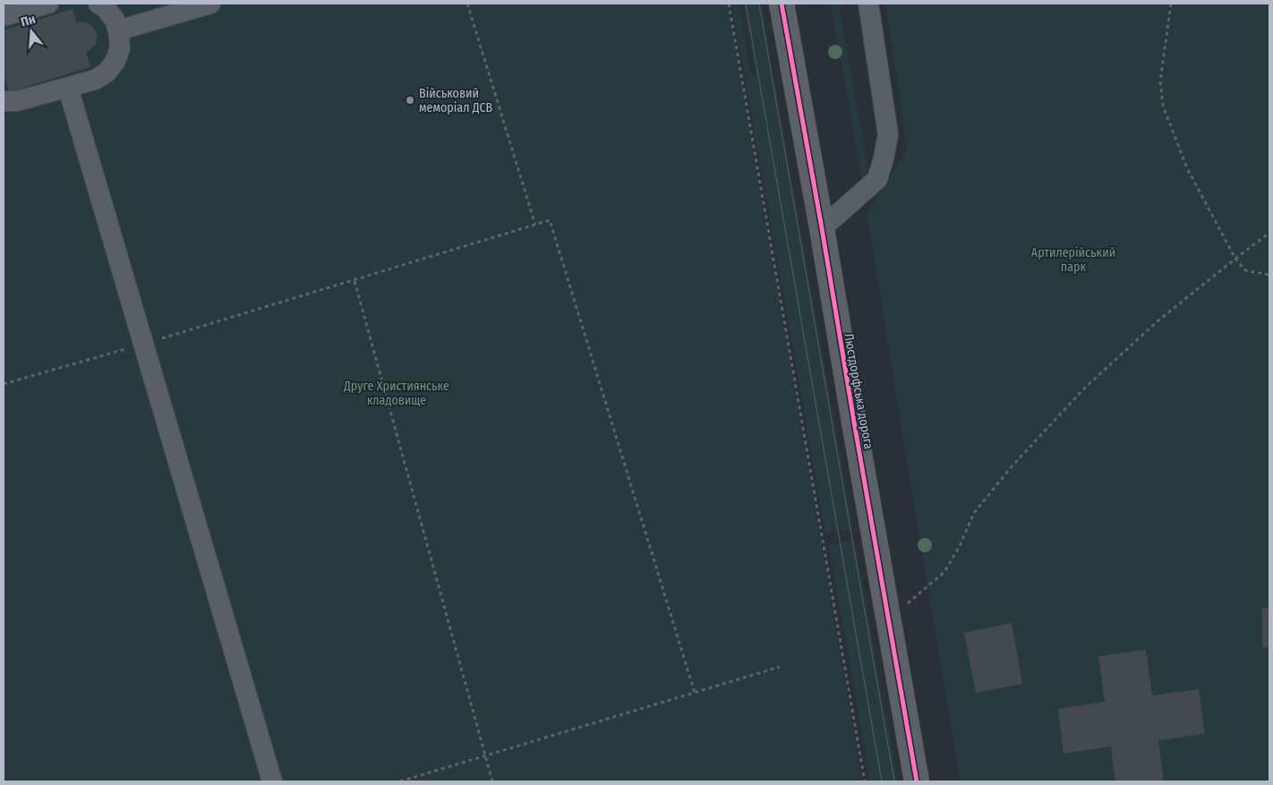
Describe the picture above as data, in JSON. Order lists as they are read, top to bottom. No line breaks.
{"streets":{"main road":["Люстдорфська дорога"]},"parks":["Артилерійський парк","Друге Християнське кладовище"],"places":["Військовий меморіал ДСВ"],"north":"top"}
